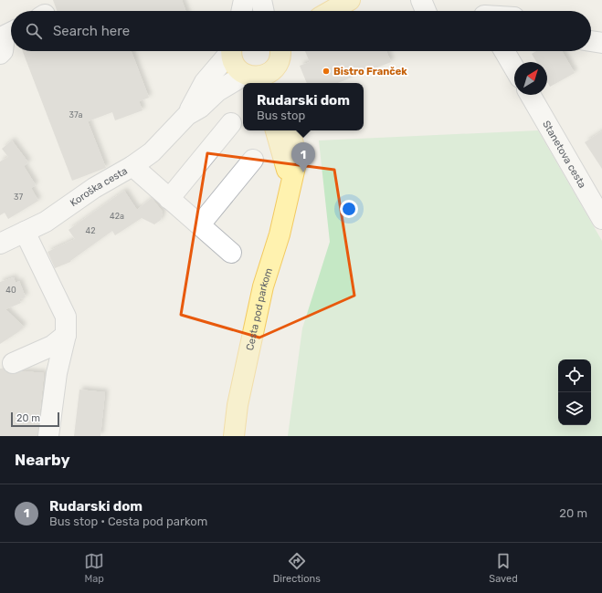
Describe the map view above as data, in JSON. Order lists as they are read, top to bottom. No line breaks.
{"streets":{"main road":["Cesta pod parkom"],"street":["Stanetova cesta","Koroška cesta"]},"places":["Bistro Franček"],"house_numbers":["37a","37","42a","42","40"],"scale_bar":"20 m","north":"top right","page":{"search":"Search here","popup":["Rudarski dom","Bus stop"],"pins":"1","scale":"20 m","heading":"Nearby","list":[{"mark":"1","name":"Rudarski dom","note":"Bus stop · Cesta pod parkom","value":"20 m"}],"nav":["Map","Directions","Saved"]}}
